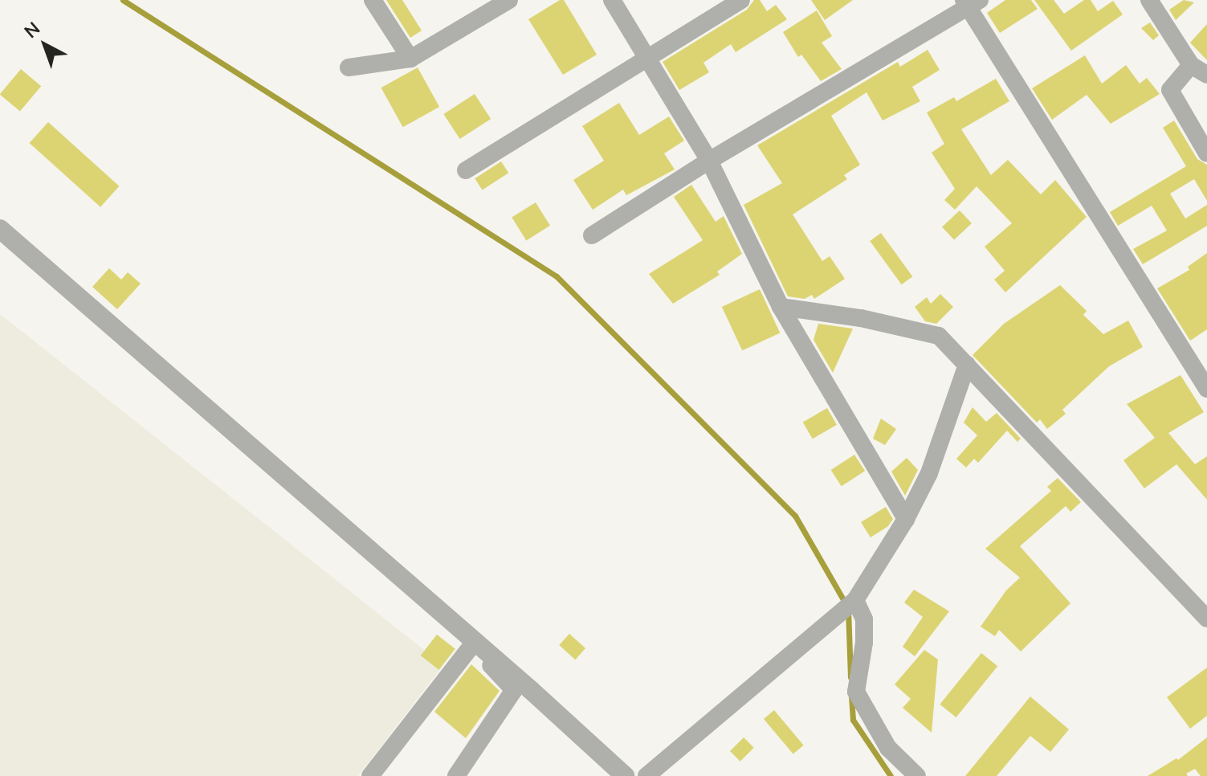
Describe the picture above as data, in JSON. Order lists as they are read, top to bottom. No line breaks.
{"north":"top left"}
